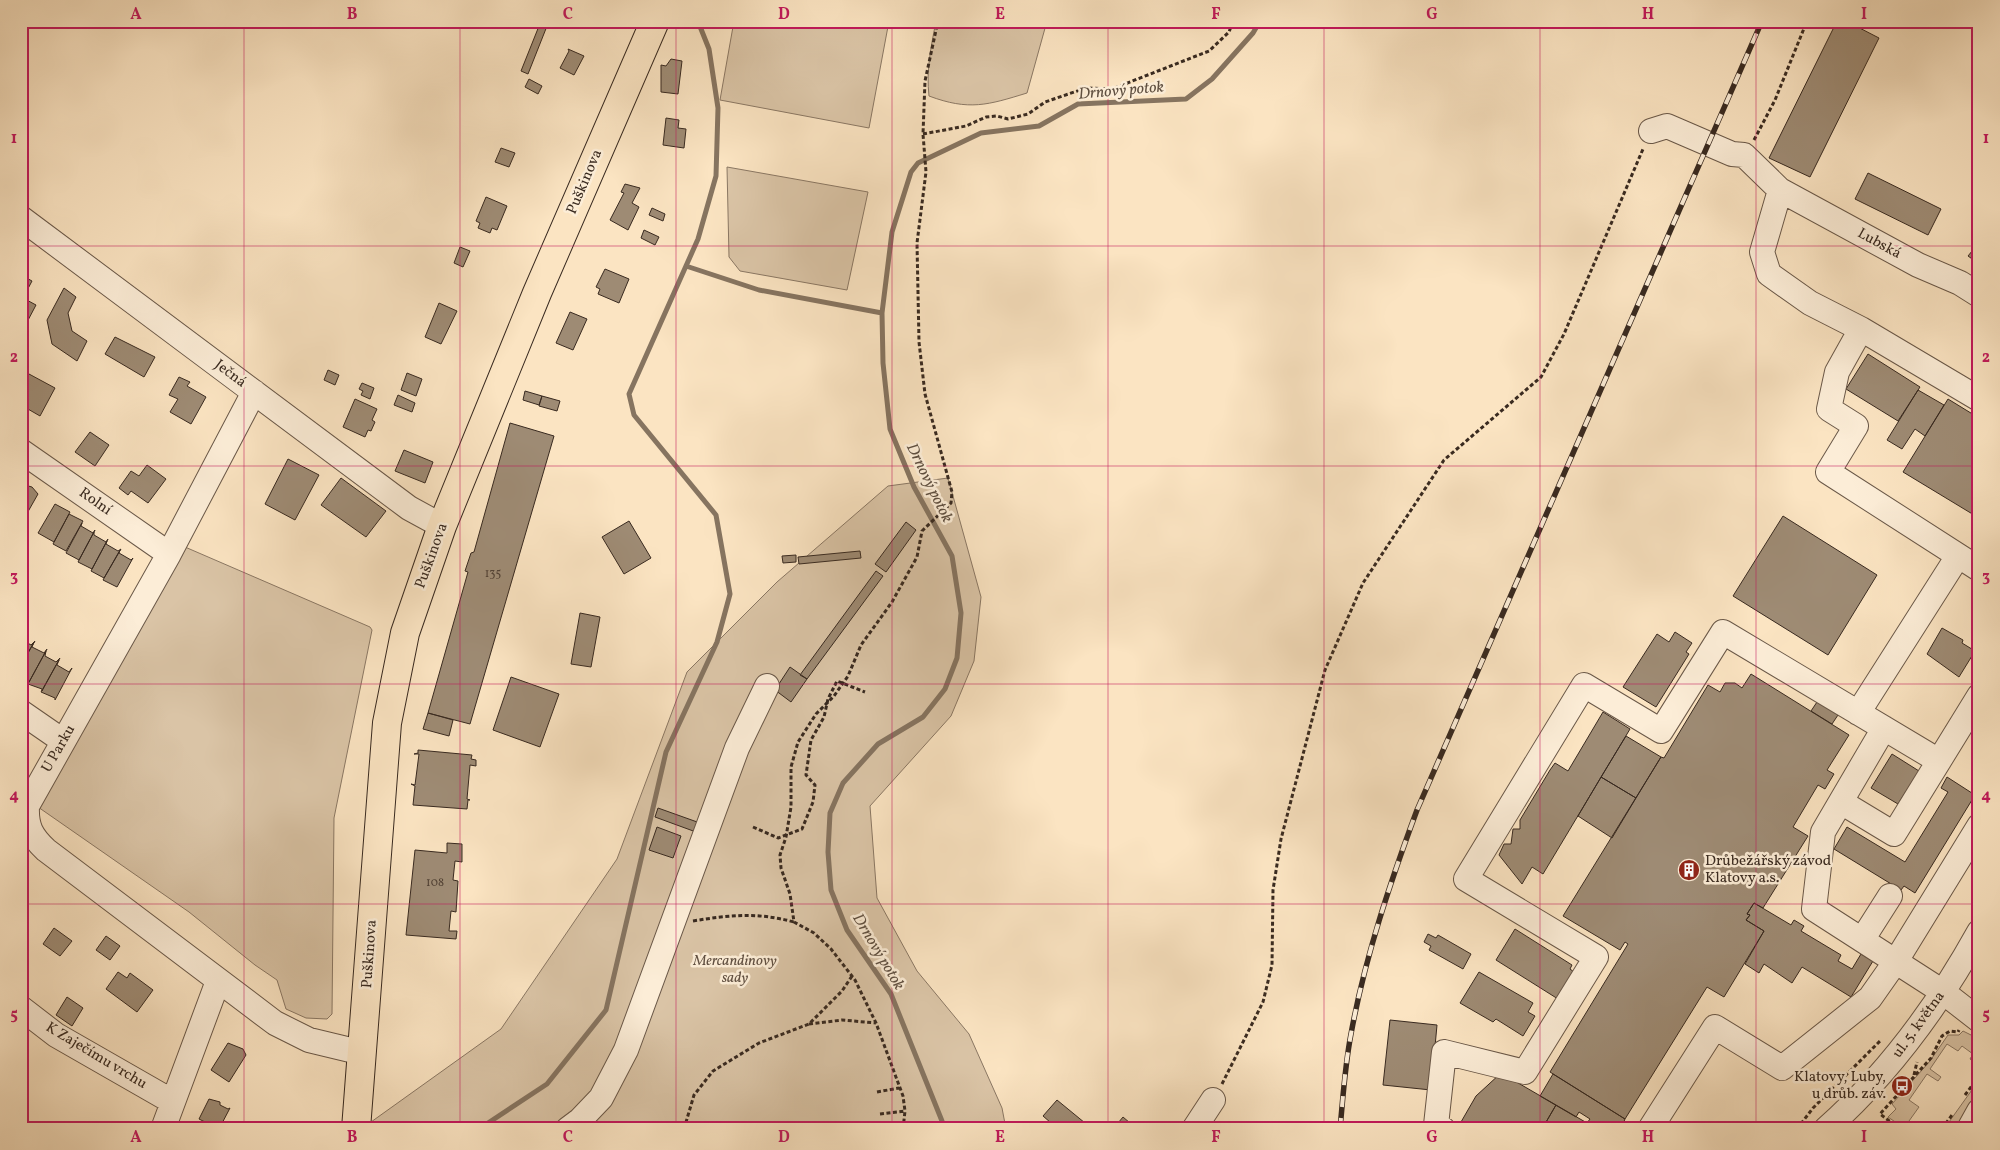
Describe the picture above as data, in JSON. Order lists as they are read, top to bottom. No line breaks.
{"streets":{"main road":["Puškinova"],"street":["Lubská","Ječná","Rolní","U Parku","ul. 5. května","K Zaječímu vrchu"]},"crossings":[["Puškinova","Ječná"],["Puškinova","U Parku"],["Ječná","U Parku"],["Rolní","U Parku"]],"water":["Drnový potok"],"parks":["Mercandinovy sady"],"places":{"building":["Drůbežářský závod Klatovy a.s."],"bus stop":["Klatovy, Luby, u drůb. záv."]},"house_numbers":["135","108"],"grid":{"columns":["A","B","C","D","E","F","G","H","I"],"rows":["1","2","3","4","5"]}}
